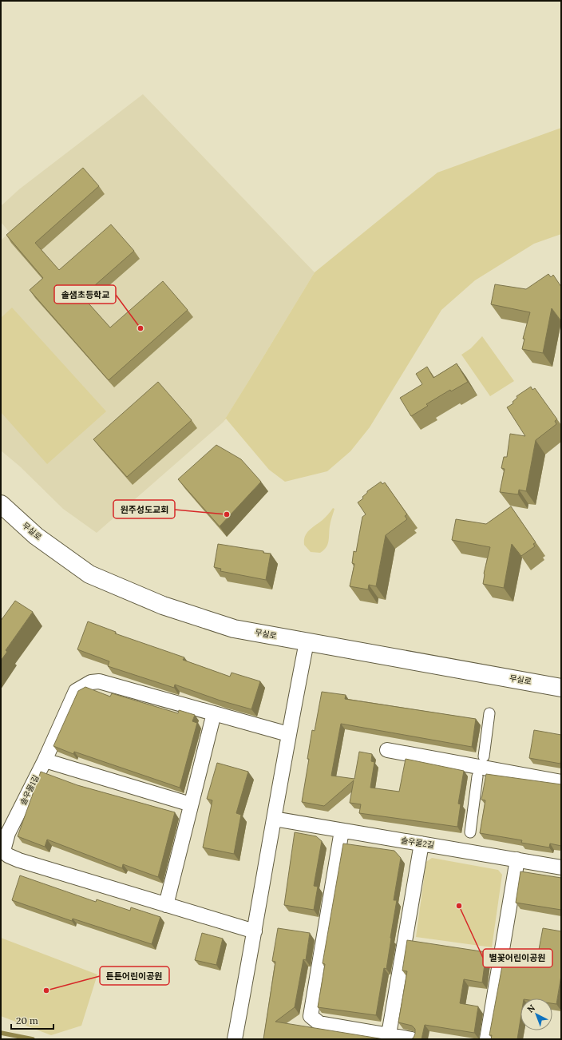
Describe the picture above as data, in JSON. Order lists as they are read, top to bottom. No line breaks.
{"streets":{"street":["무실로","솔우물1길","솔우물2길"]},"places":["솔샘초등학교","원주성도교회","별꽃어린이공원","튼튼어린이공원"],"scale_bar":"20 m","north":"top left"}
